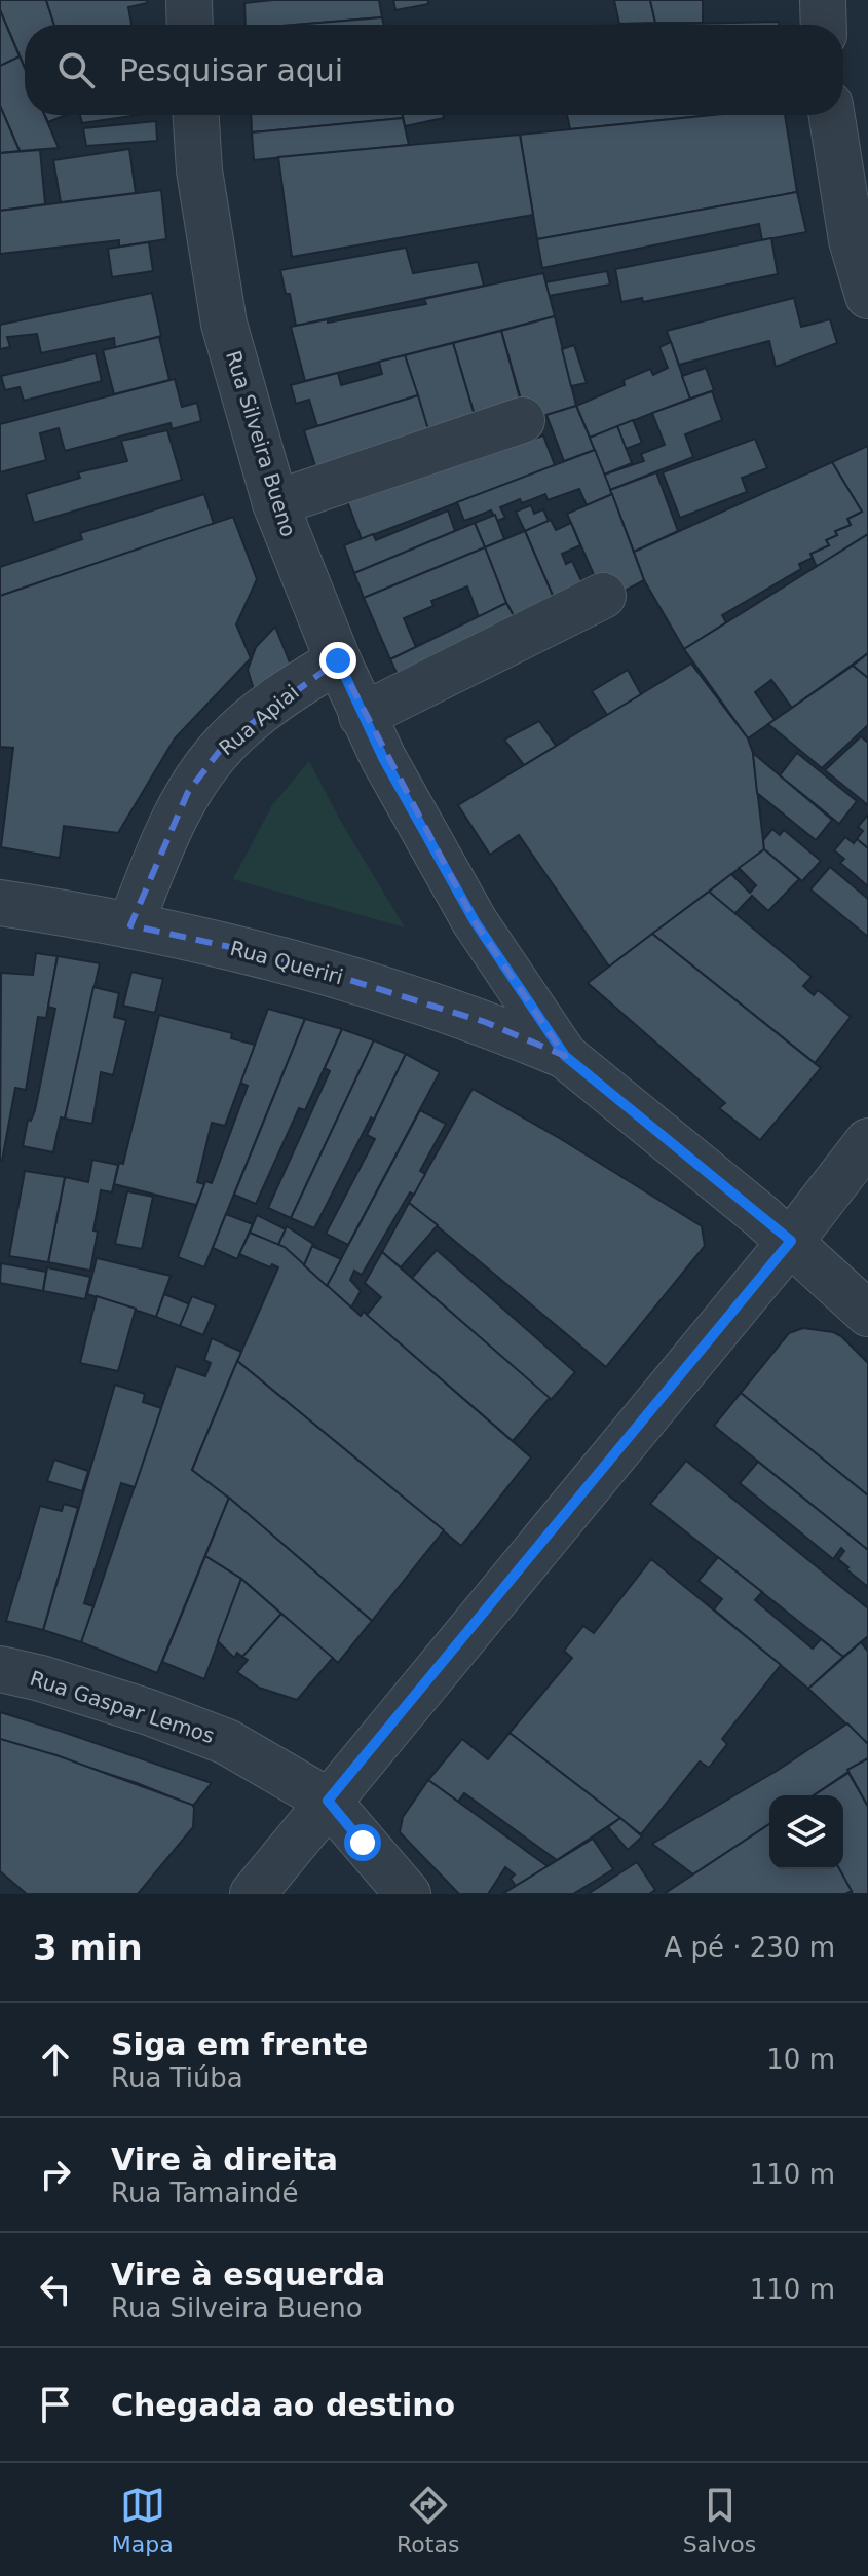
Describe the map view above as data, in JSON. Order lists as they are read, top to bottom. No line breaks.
{"streets":{"street":["Rua Silveira Bueno","Rua Apiai","Rua Queriri","Rua Gaspar Lemos"]},"crossings":[["Rua Silveira Bueno","Rua Apiai"],["Rua Silveira Bueno","Rua Queriri"],["Rua Apiai","Rua Queriri"]],"page":{"search":"Pesquisar aqui","heading":["3 min","A pé · 230 m"],"list":[["Siga em frente","Rua Tiúba","10 m"],["Vire à direita","Rua Tamaindé","110 m"],["Vire à esquerda","Rua Silveira Bueno","110 m"],"Chegada ao destino"],"nav":["Mapa","Rotas","Salvos"]}}
